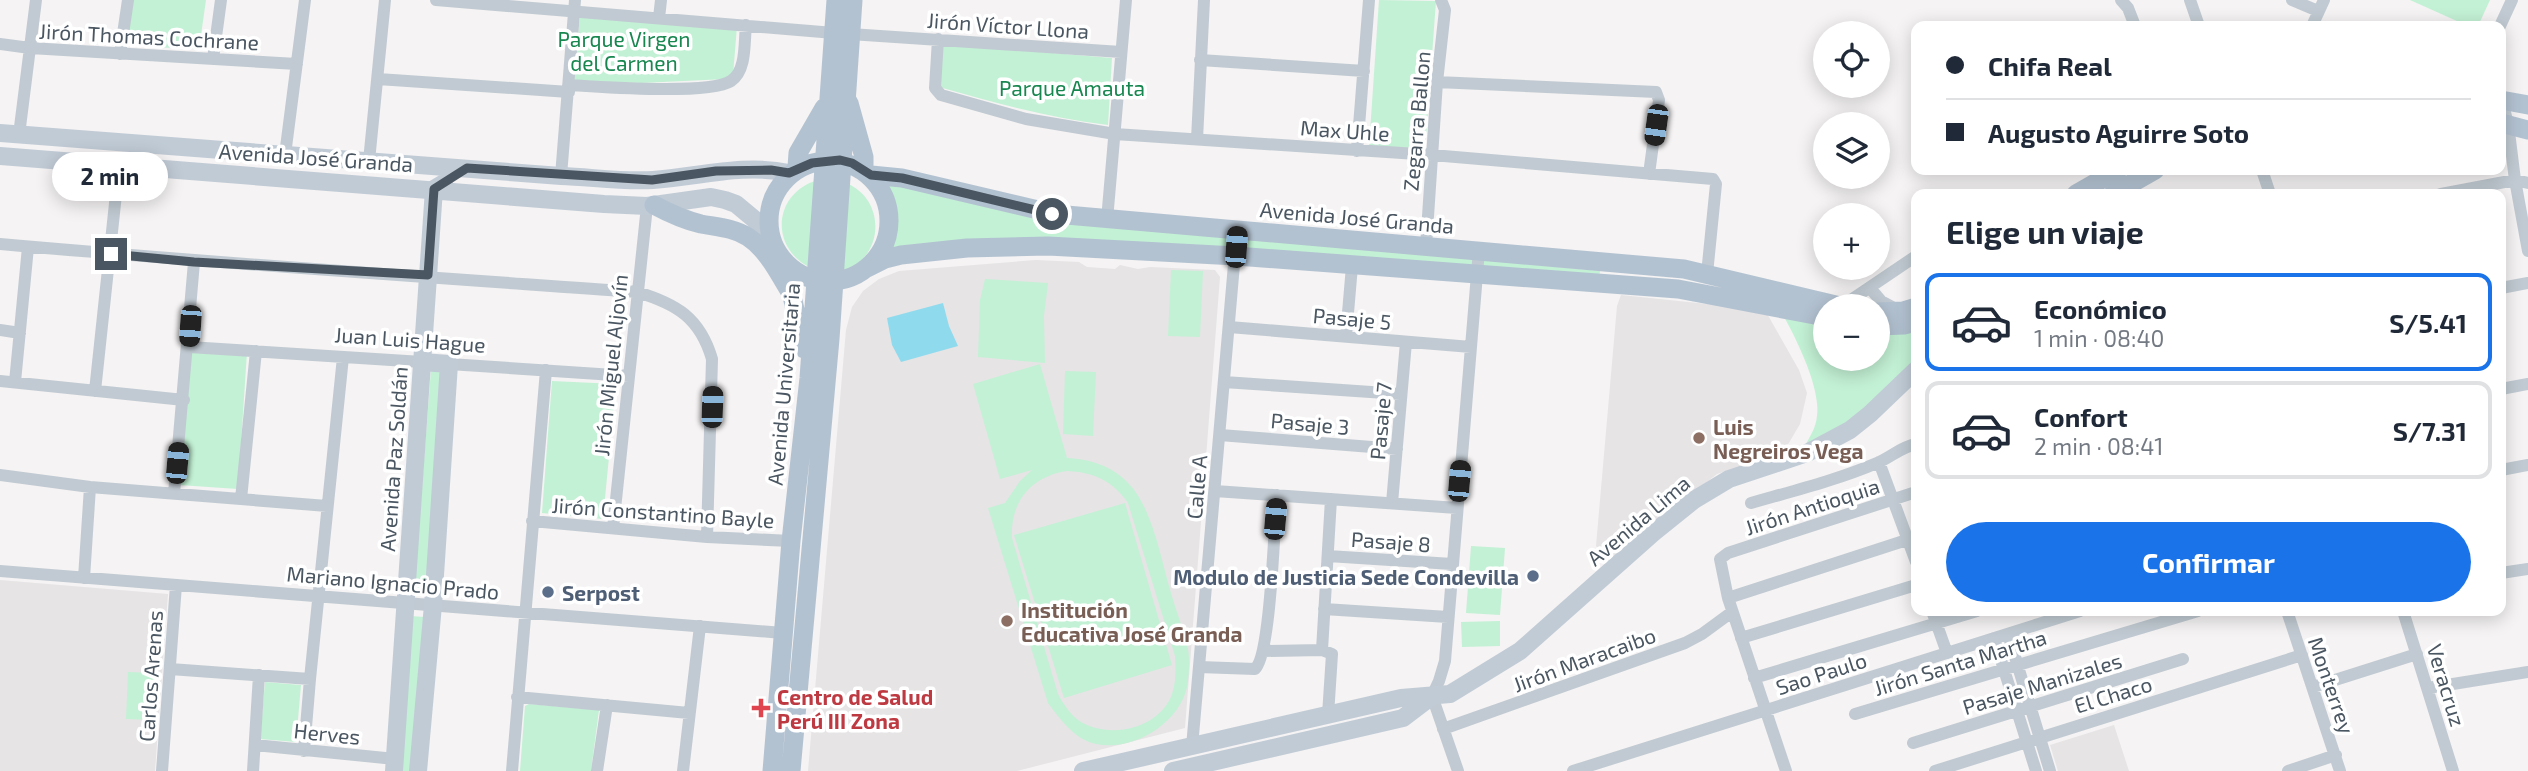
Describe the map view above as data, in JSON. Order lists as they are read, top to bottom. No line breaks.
{"streets":{"main road":["Avenida José Granda","Juan Luis Hague","Avenida Universitaria","Avenida Paz Soldán","Avenida Lima"],"street":["Jirón Víctor Llona","Jirón Thomas Cochrane","Zegarra Ballon","Max Uhle","Pasaje 5","Jirón Miguel Aljovín","Pasaje 7","Pasaje 3","Calle A","Jirón Antioquia","Jirón Constantino Bayle","Pasaje 8","Mariano Ignacio Prado","Jirón Maracaibo","Jirón Santa Martha","Sao Paulo","Carlos Arenas","Pasaje Manizales","Monterrey","Veracruz","El Chaco","Herves"]},"crossings":[["Jirón Víctor Llona","Max Uhle"],["Jirón Víctor Llona","Avenida Universitaria"],["Zegarra Ballon","Max Uhle"],["Zegarra Ballon","Avenida José Granda"],["Max Uhle","Avenida José Granda"],["Avenida José Granda","Jirón Miguel Aljovín"],["Avenida José Granda","Avenida Universitaria"],["Avenida José Granda","Avenida Paz Soldán"],["Avenida José Granda","Calle A"],["Pasaje 5","Pasaje 7"],["Pasaje 5","Calle A"],["Juan Luis Hague","Jirón Miguel Aljovín"],["Juan Luis Hague","Avenida Paz Soldán"],["Jirón Miguel Aljovín","Jirón Constantino Bayle"],["Avenida Universitaria","Jirón Constantino Bayle"],["Avenida Universitaria","Mariano Ignacio Prado"],["Pasaje 7","Pasaje 3"],["Pasaje 3","Calle A"],["Avenida Paz Soldán","Mariano Ignacio Prado"],["Avenida Paz Soldán","Herves"],["Calle A","Avenida Lima"],["Mariano Ignacio Prado","Carlos Arenas"],["Monterrey","El Chaco"]],"parks":["Parque Virgen del Carmen","Parque Amauta"],"places":{"other":["Luis Negreiros Vega","Modulo de Justicia Sede Condevilla","Serpost","Institución Educativa José Granda"],"health":["Centro de Salud Perú III Zona"]},"page":{"map_buttons":["+","−"],"banner":["Chifa Real","Augusto Aguirre Soto"],"bubble":"2 min","heading":"Elige un viaje","list":[{"name":"Económico","note":"1 min · 08:40","value":"S/5.41"},{"name":"Confort","note":"2 min · 08:41","value":"S/7.31"}],"buttons":"Confirmar"}}
